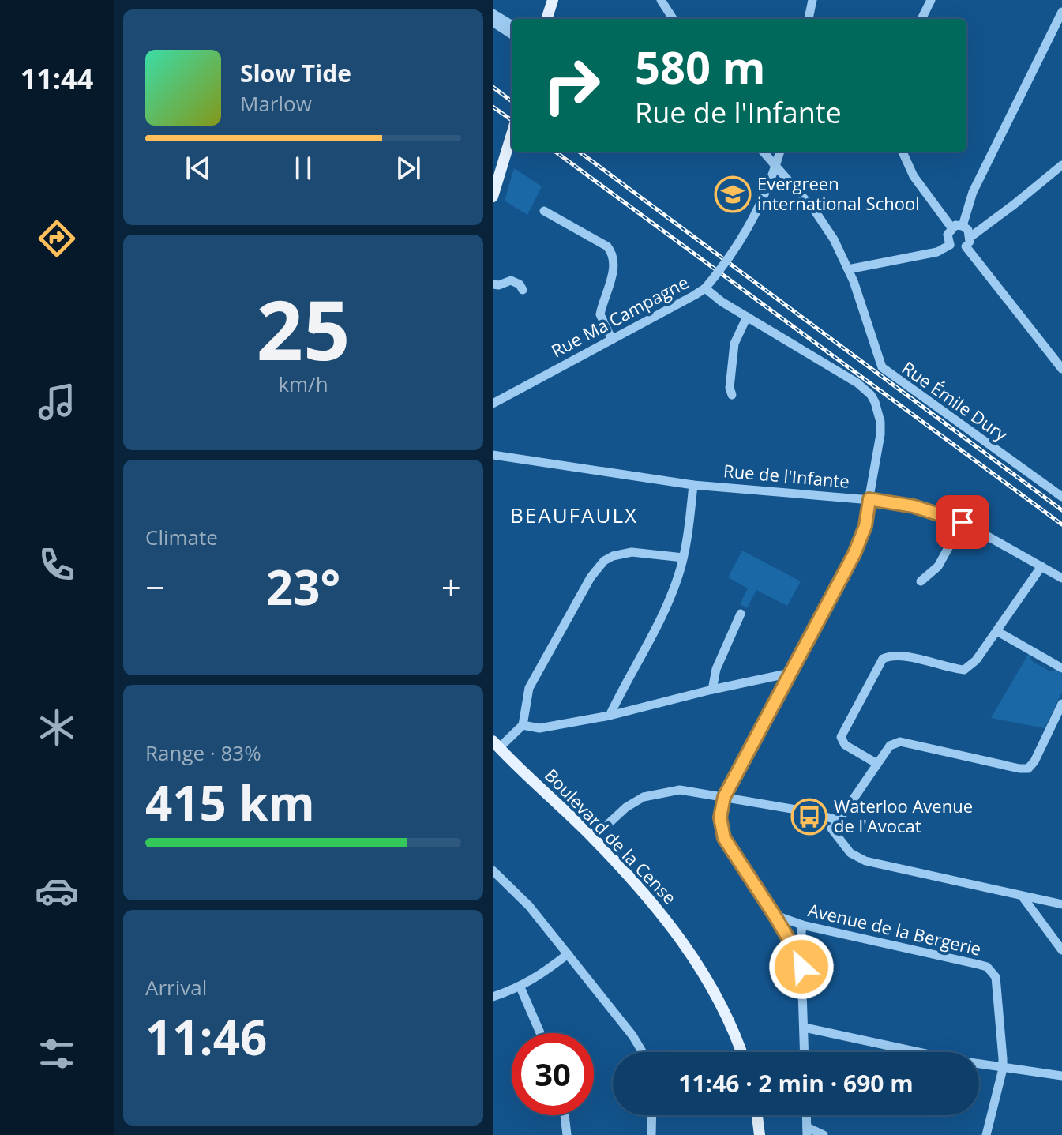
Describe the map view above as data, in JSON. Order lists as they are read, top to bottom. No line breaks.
{"streets":{"main road":["Boulevard de la Cense"],"street":["Rue Ma Campagne","Rue Émile Dury","Rue de l'Infante","Avenue de la Bergerie"]},"crossings":[["Rue Ma Campagne","Rue Émile Dury"]],"districts":["BEAUFAULX"],"places":{"school or university":["Evergreen international School"],"bus stop":["Waterloo Avenue de l'Avocat"]},"page":{"tabs":"11:44","turn":["580 m","Rue de l'Infante"],"song":["Slow Tide","Marlow"],"tile":[["25","km/h"],"Climate",["Range · 83%","415 km"],["Arrival","11:46"]],"heat":["−","23°","+"],"limit":"30","trip":"11:46 · 2 min · 690 m"}}
